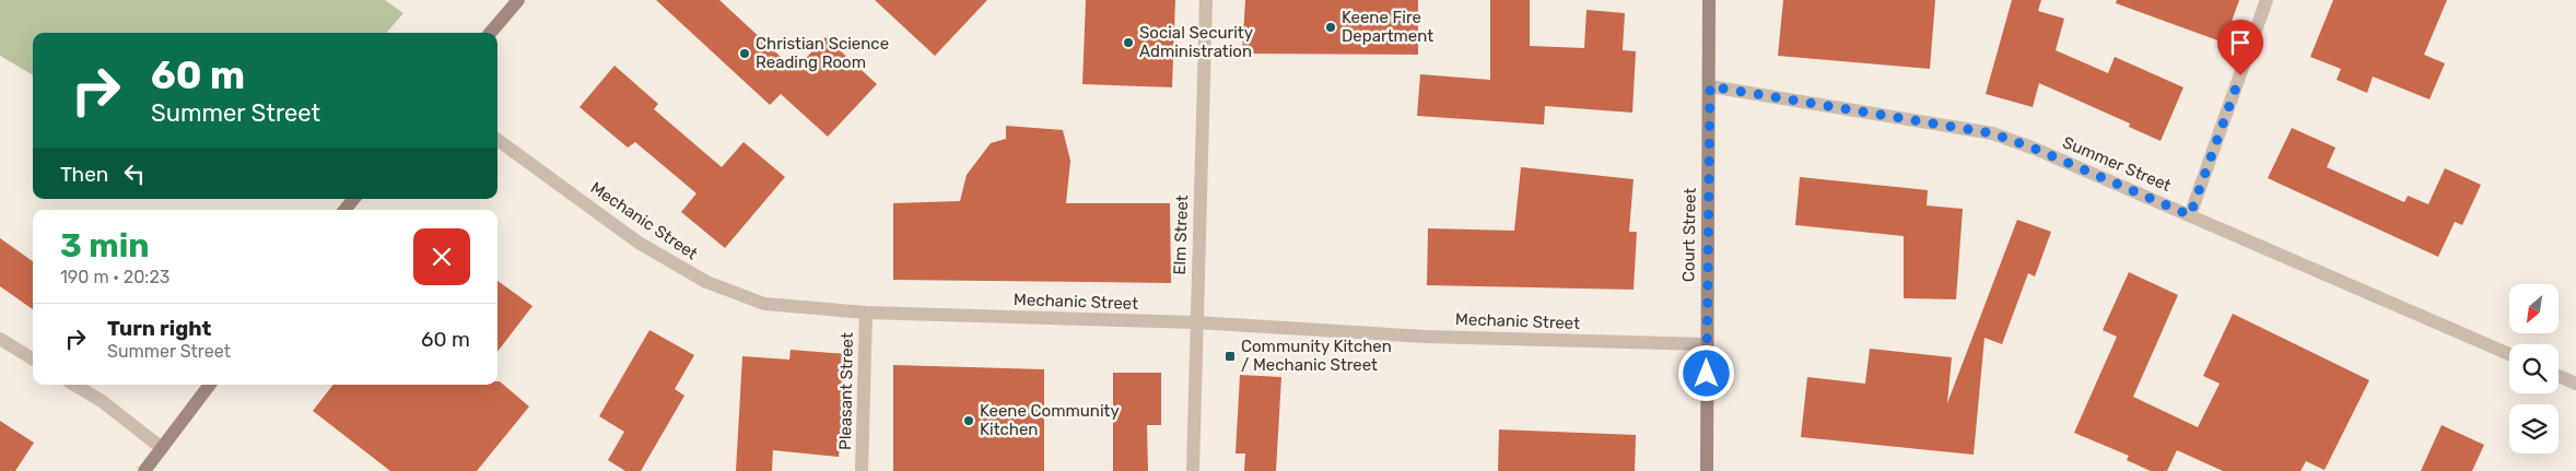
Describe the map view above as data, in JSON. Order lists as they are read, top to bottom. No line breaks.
{"streets":{"main road":["Court Street"],"street":["Summer Street","Mechanic Street","Elm Street","Pleasant Street"]},"crossings":[["Summer Street","Court Street"],["Mechanic Street","Elm Street"],["Mechanic Street","Court Street"],["Mechanic Street","Pleasant Street"]],"places":{"other":["Keene Fire Department","Social Security Administration","Christian Science Reading Room","Keene Community Kitchen"],"transit":["Community Kitchen / Mechanic Street"]},"north":"bottom left","page":{"turn":["60 m","Summer Street"],"then":"Then","heading":["3 min","190 m · 20:23"],"list":[{"name":"Turn right","note":"Summer Street","value":"60 m"}]}}
